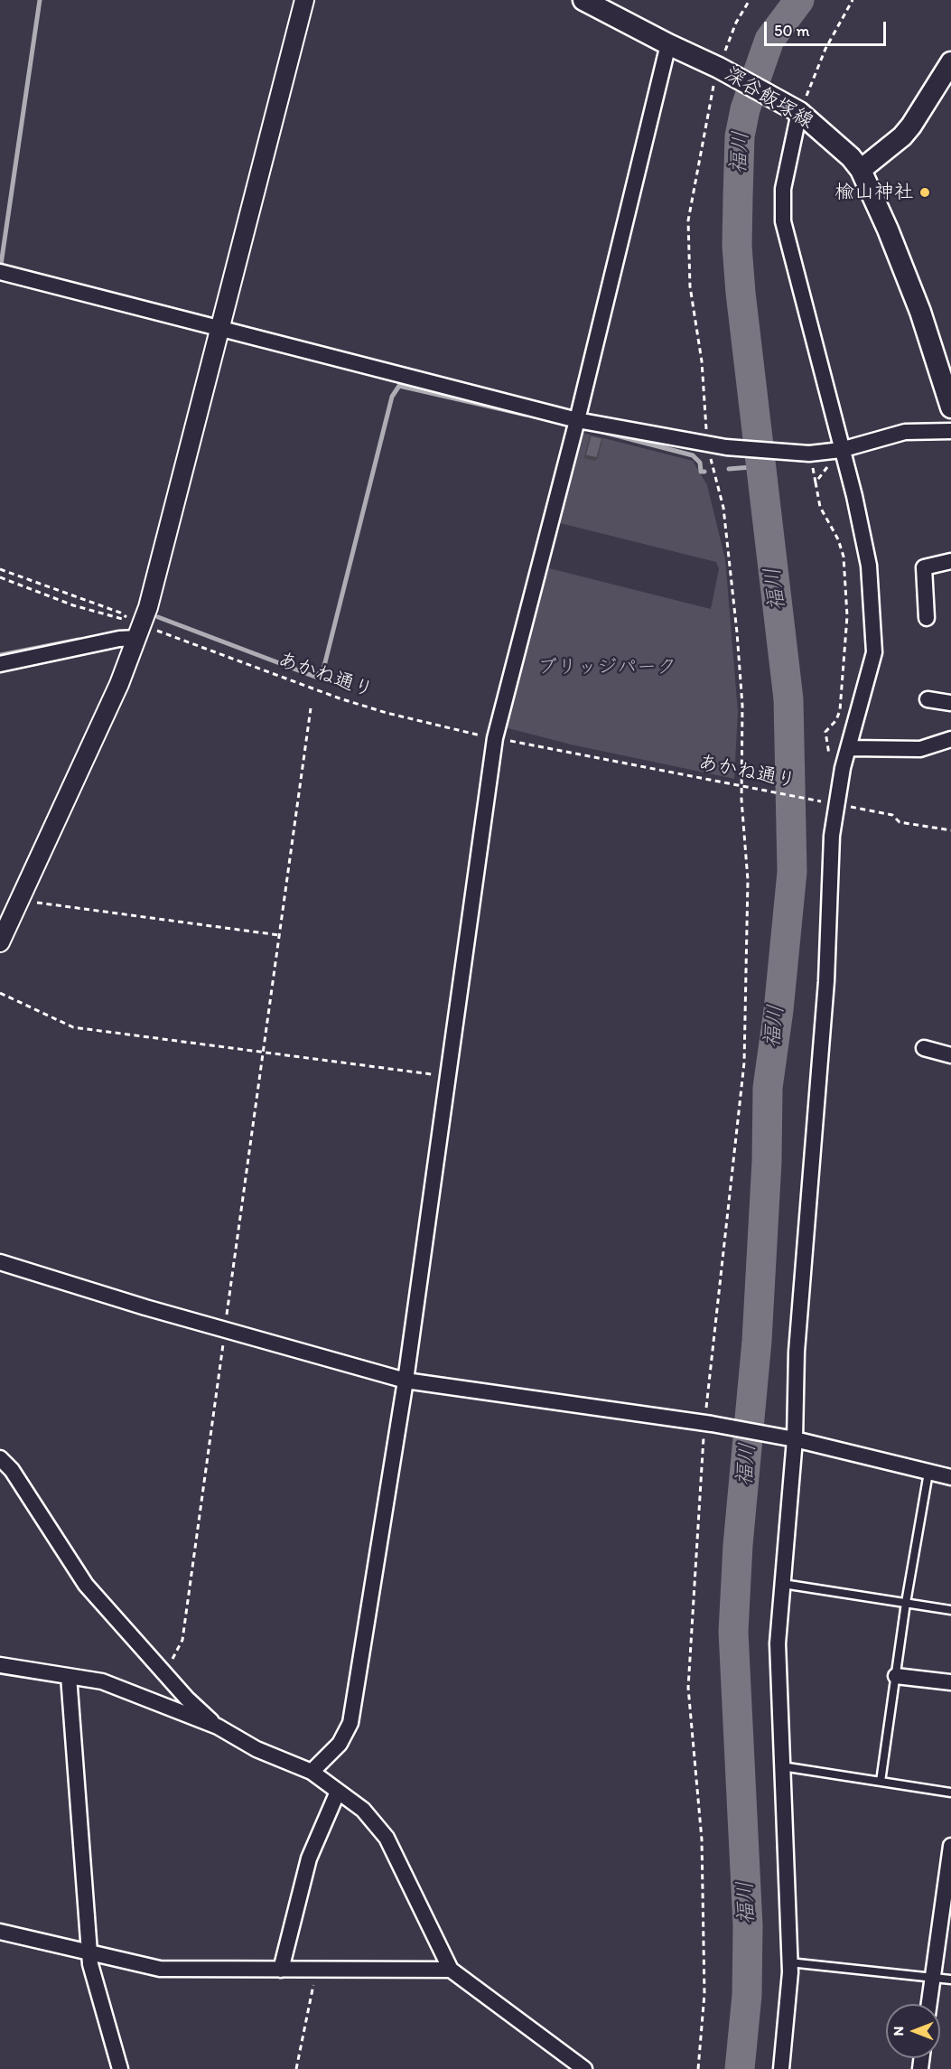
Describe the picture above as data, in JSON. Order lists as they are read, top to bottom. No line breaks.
{"streets":{"main road":["深谷飯塚線"],"path":["あかね通り"]},"water":["福川"],"parks":["ブリッジパーク"],"places":["楡山神社"],"scale_bar":"50 m","north":"left"}
